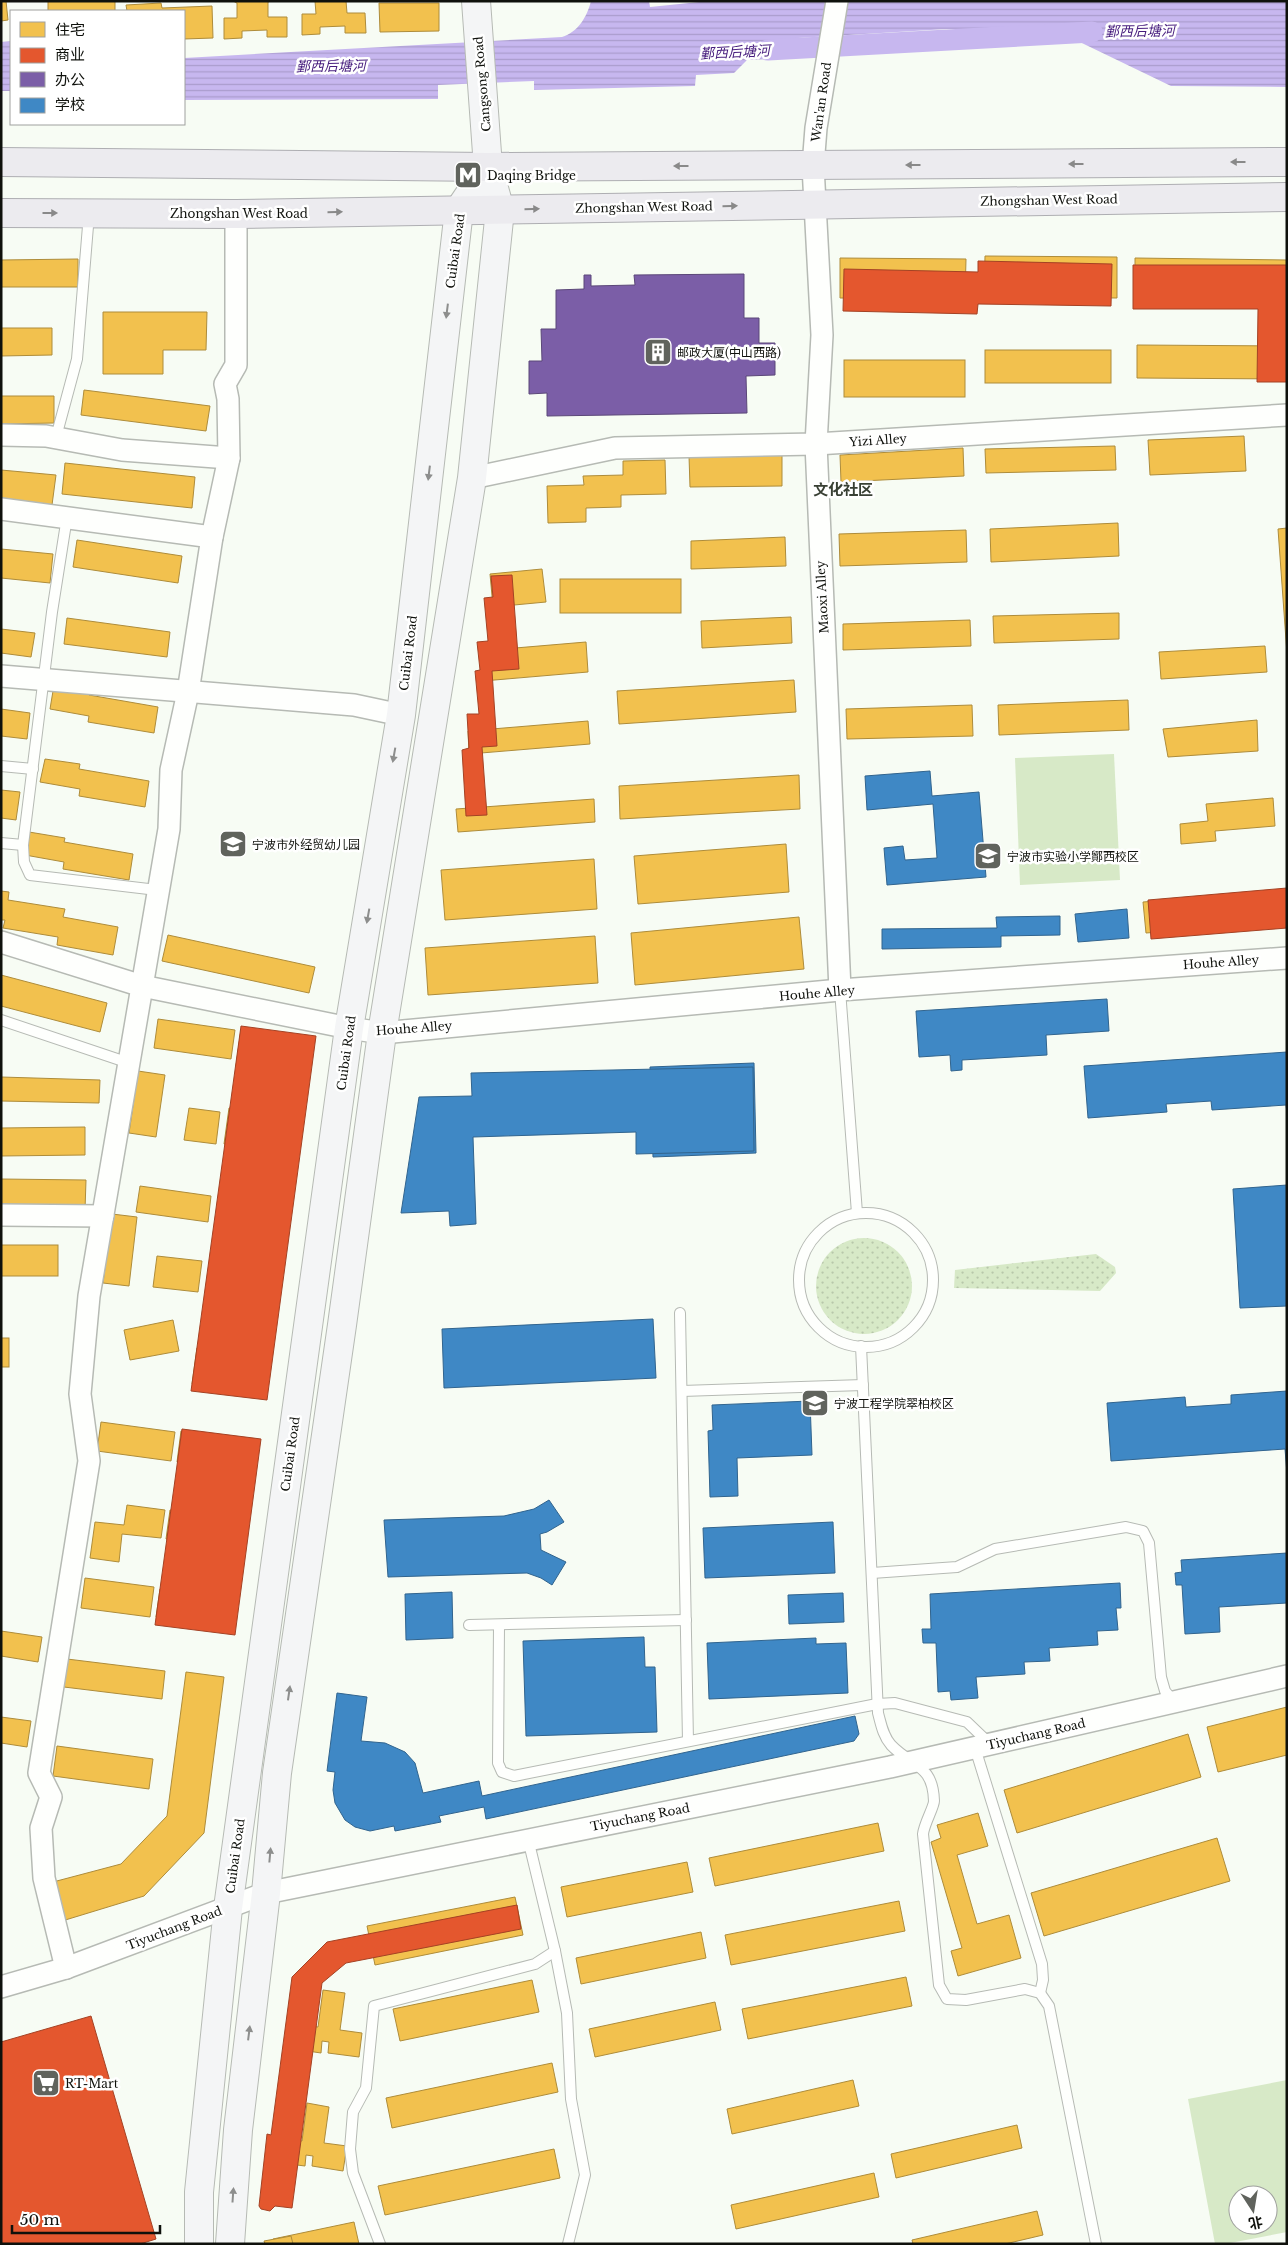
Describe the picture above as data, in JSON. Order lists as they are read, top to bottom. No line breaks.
{"streets":{"main road":["Cangsong Road","Zhongshan West Road","Cuibai Road"],"street":["Wan'an Road","Yizi Alley","Maoxi Alley","Houhe Alley","Tiyuchang Road"]},"crossings":[["Cangsong Road","Cuibai Road"],["Wan'an Road","Zhongshan West Road"],["Wan'an Road","Maoxi Alley"],["Zhongshan West Road","Cuibai Road"],["Zhongshan West Road","Maoxi Alley"],["Cuibai Road","Houhe Alley"],["Cuibai Road","Tiyuchang Road"],["Yizi Alley","Maoxi Alley"],["Maoxi Alley","Houhe Alley"]],"districts":["文化社区"],"water":["鄞西后塘河"],"places":{"metro station":["Daqing Bridge"],"building":["邮政大厦(中山西路)"],"school or university":["宁波市外经贸幼儿园","宁波市实验小学鄮西校区","宁波工程学院翠柏校区"],"supermarket":["RT-Mart"]},"legend":["住宅","商业","办公","学校"],"scale_bar":"50 m","north":"bottom"}
